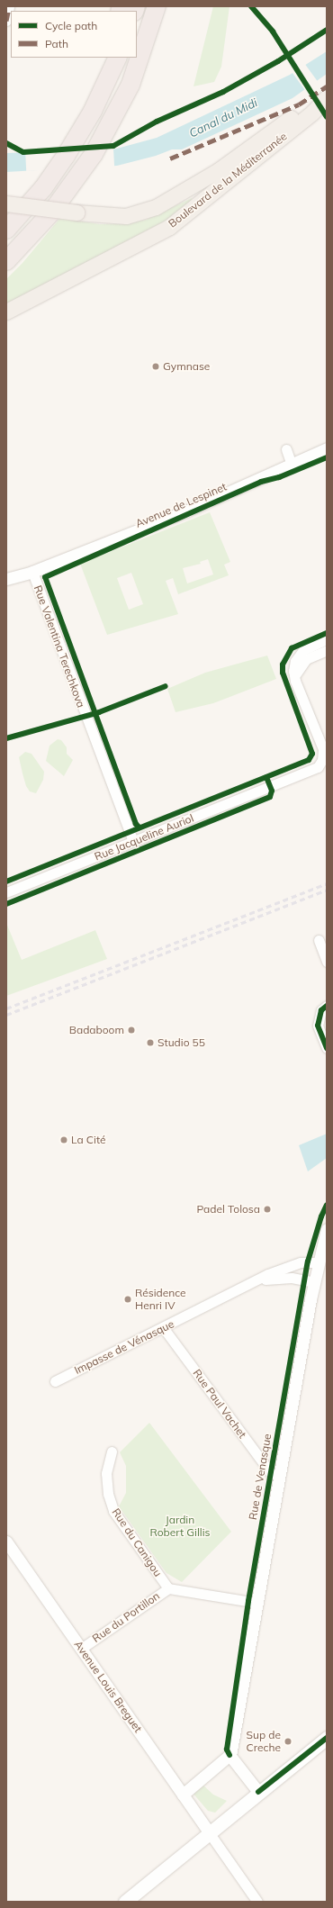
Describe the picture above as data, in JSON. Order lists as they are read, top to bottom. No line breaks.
{"streets":{"main road":["Boulevard de la Méditerranée"],"street":["Avenue de Lespinet","Rue Valentina Terechkova","Rue Jacqueline Auriol","Impasse de Vénasque","Rue Paul Vachet","Rue de Venasque","Rue du Canigou","Rue du Portillon","Avenue Louis Breguet"]},"crossings":[["Avenue de Lespinet","Rue Valentina Terechkova"],["Rue Valentina Terechkova","Rue Jacqueline Auriol"],["Impasse de Vénasque","Rue Paul Vachet"],["Impasse de Vénasque","Rue de Venasque"],["Rue Paul Vachet","Rue de Venasque"],["Rue de Venasque","Rue du Portillon"],["Rue du Canigou","Rue du Portillon"],["Rue du Portillon","Avenue Louis Breguet"]],"water":["Canal du Midi"],"parks":["Jardin Robert Gillis"],"places":["Gymnase","Badaboom","Studio 55","La Cité","Padel Tolosa","Résidence Henri IV","Sup de Creche"],"legend":["Cycle path","Path"]}
